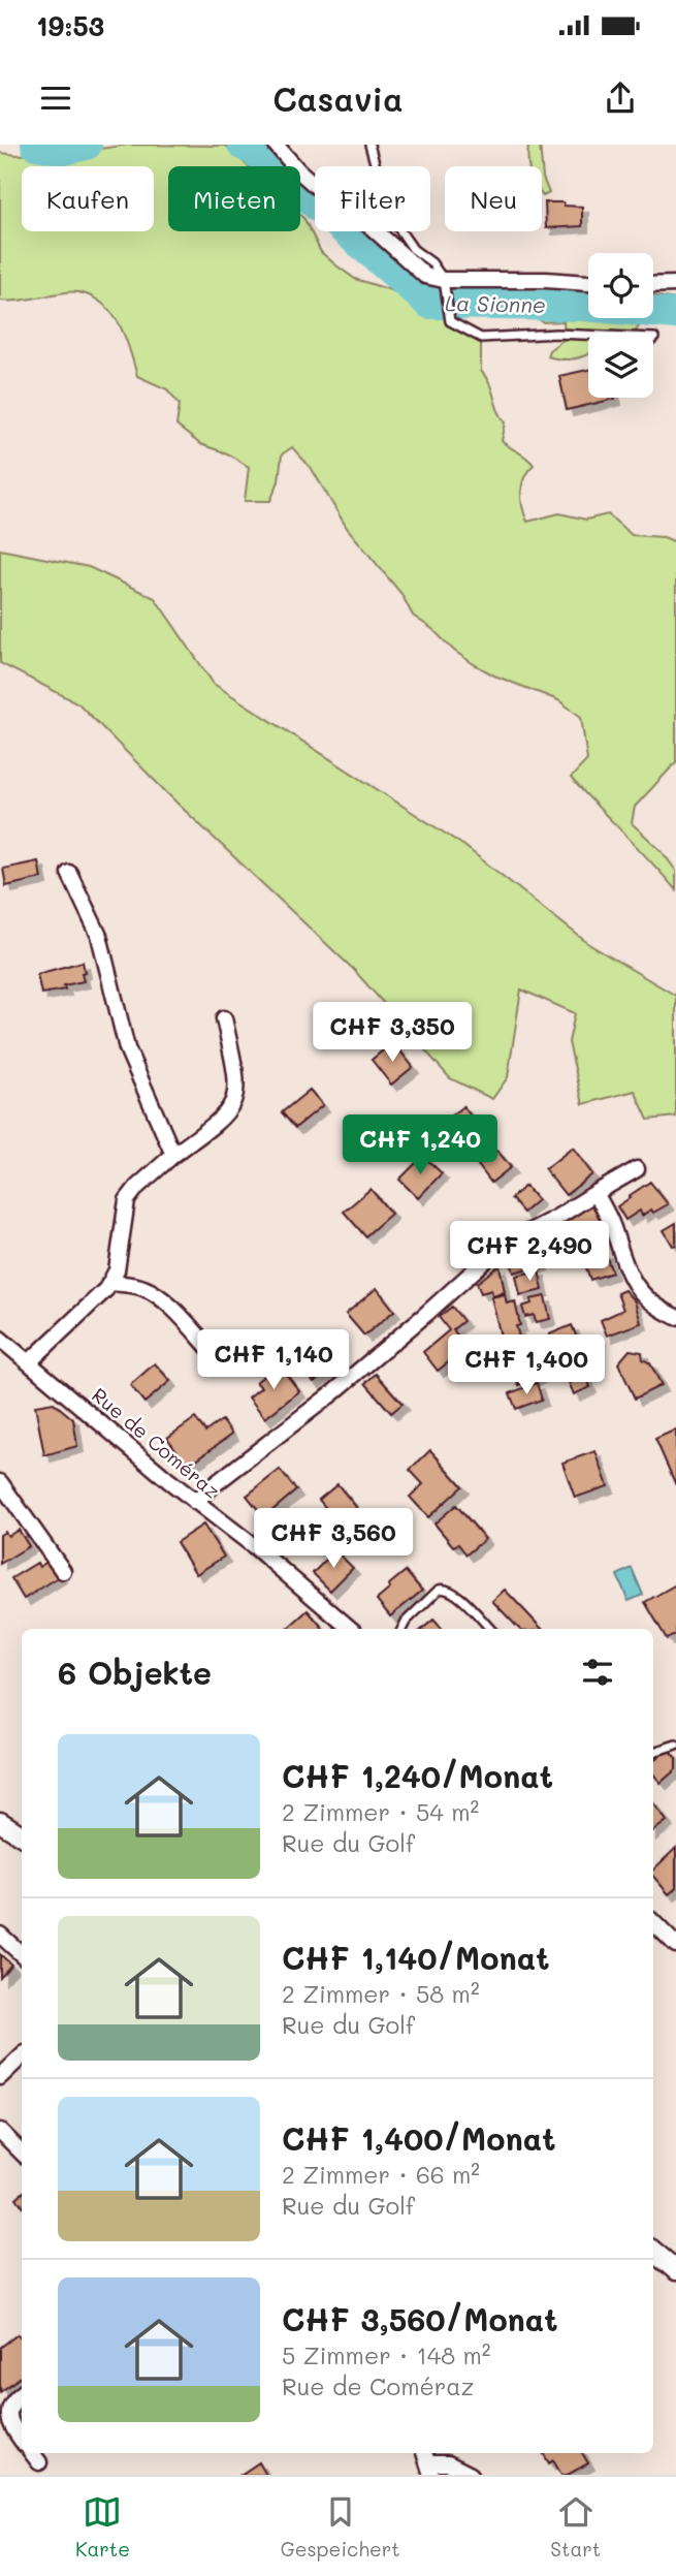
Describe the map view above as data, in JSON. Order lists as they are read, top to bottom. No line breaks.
{"streets":{"street":["Rue de Coméraz"]},"water":["La Sionne"],"page":{"status":"19:53","header":"Casavia","chip":["Kaufen","Mieten","Filter","Neu"],"price":["CHF 3,350","CHF 1,240","CHF 2,490","CHF 1,140","CHF 1,400","CHF 3,560"],"heading":"6 Objekte","list":[{"name":"CHF 1,240/Monat","note":"2 Zimmer · 54 m² · Rue du Golf"},{"name":"CHF 1,140/Monat","note":"2 Zimmer · 58 m² · Rue du Golf"},{"name":"CHF 1,400/Monat","note":"2 Zimmer · 66 m² · Rue du Golf"},{"name":"CHF 3,560/Monat","note":"5 Zimmer · 148 m² · Rue de Coméraz"}],"tabs":["Karte","Gespeichert","Start"]}}
